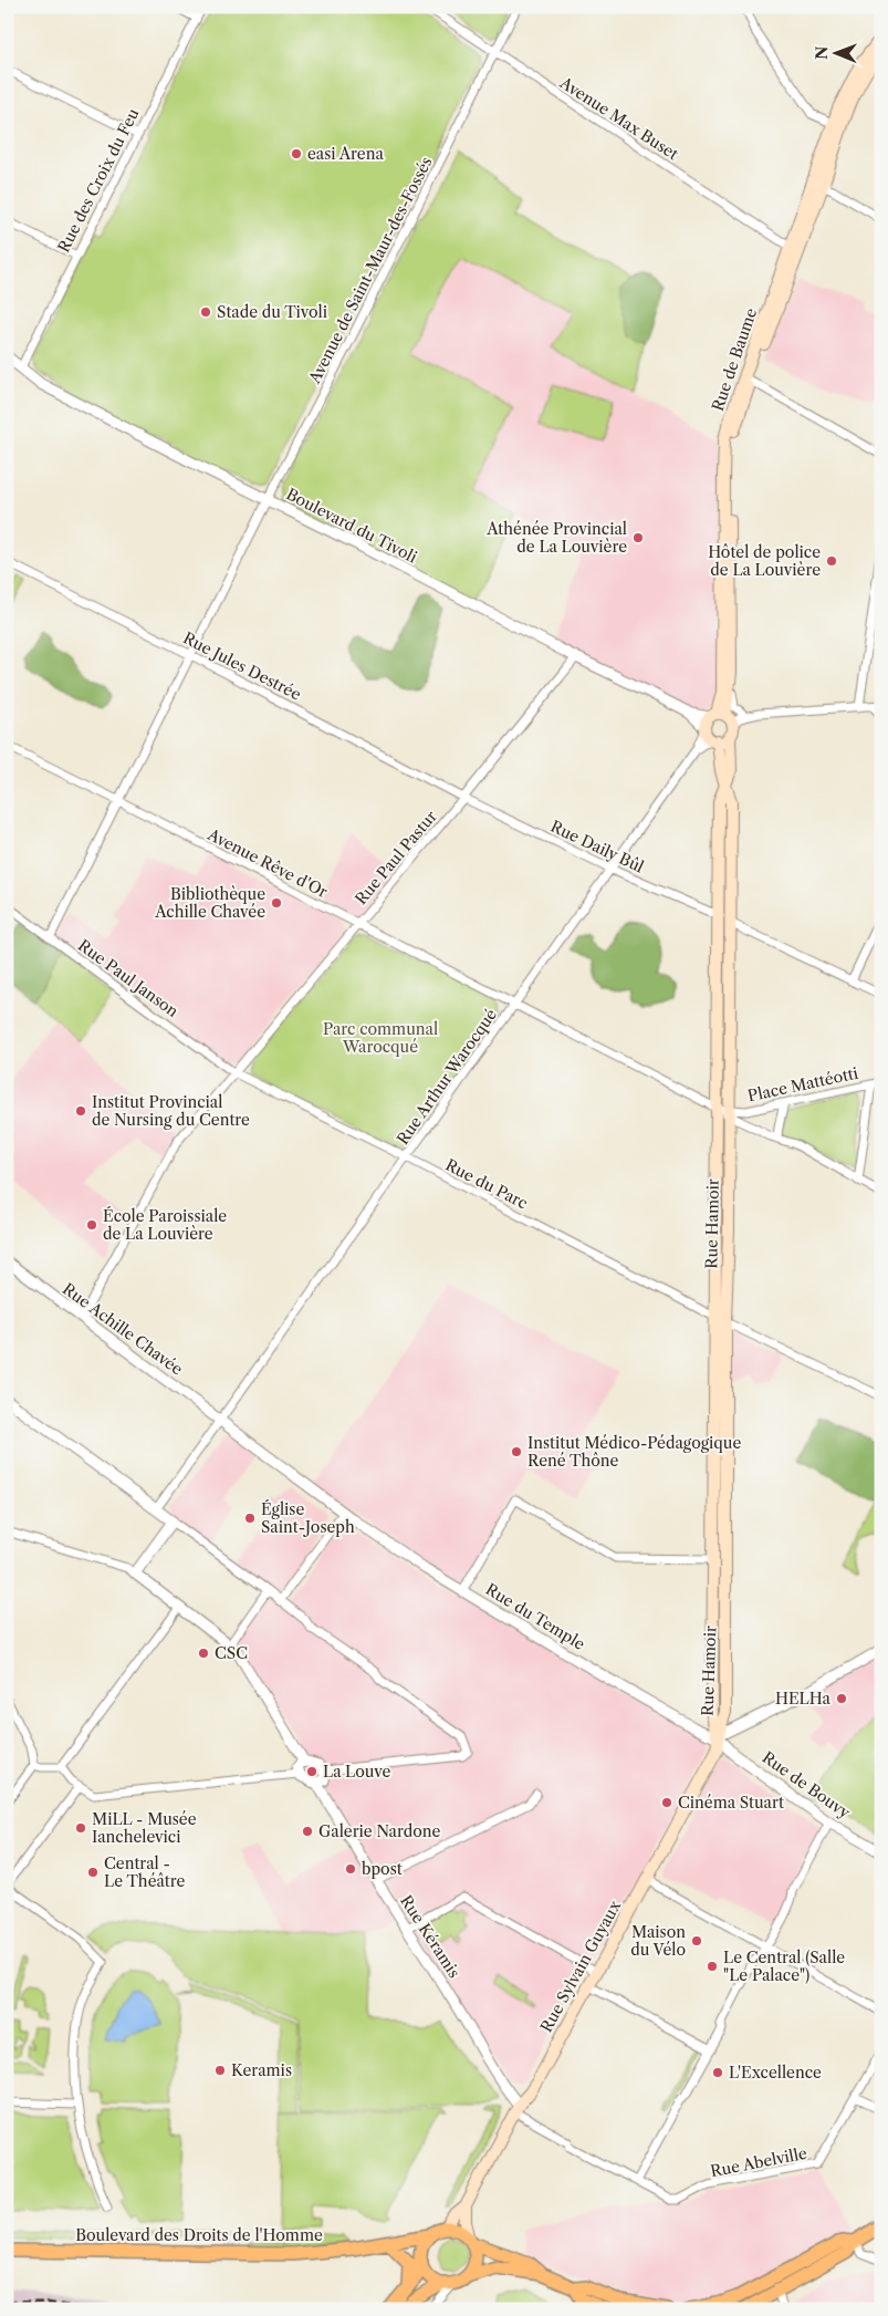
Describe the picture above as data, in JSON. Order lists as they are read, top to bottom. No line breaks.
{"streets":{"main road":["Rue de Baume","Rue Hamoir","Rue Sylvain Guyaux","Boulevard des Droits de l'Homme"],"street":["Avenue Max Buset","Rue des Croix du Feu","Avenue de Saint-Maur-des-Fossés","Boulevard du Tivoli","Rue Jules Destrée","Rue Daily Bûl","Rue Paul Pastur","Avenue Rêve d'Or","Rue Paul Janson","Rue Arthur Warocqué","Place Mattéotti","Rue du Parc","Rue Achille Chavée","Rue du Temple","Rue de Bouvy","Rue Kéramis","Rue Abelville"]},"crossings":[["Avenue Max Buset","Avenue de Saint-Maur-des-Fossés"],["Avenue Max Buset","Rue de Baume"],["Rue des Croix du Feu","Boulevard du Tivoli"],["Avenue de Saint-Maur-des-Fossés","Boulevard du Tivoli"],["Avenue de Saint-Maur-des-Fossés","Rue Jules Destrée"],["Avenue de Saint-Maur-des-Fossés","Avenue Rêve d'Or"],["Avenue de Saint-Maur-des-Fossés","Rue Paul Janson"],["Rue de Baume","Boulevard du Tivoli"],["Rue de Baume","Rue Arthur Warocqué"],["Rue de Baume","Rue Hamoir"],["Boulevard du Tivoli","Rue Paul Pastur"],["Boulevard du Tivoli","Rue Arthur Warocqué"],["Boulevard du Tivoli","Rue Hamoir"],["Rue Jules Destrée","Rue Daily Bûl"],["Rue Jules Destrée","Rue Paul Pastur"],["Rue Daily Bûl","Rue Paul Pastur"],["Rue Daily Bûl","Rue Arthur Warocqué"],["Rue Daily Bûl","Rue Hamoir"],["Rue Paul Pastur","Avenue Rêve d'Or"],["Rue Paul Pastur","Rue Paul Janson"],["Rue Paul Pastur","Rue du Parc"],["Rue Paul Pastur","Rue Achille Chavée"],["Avenue Rêve d'Or","Rue Arthur Warocqué"],["Avenue Rêve d'Or","Place Mattéotti"],["Avenue Rêve d'Or","Rue Hamoir"],["Rue Paul Janson","Rue du Parc"],["Rue Arthur Warocqué","Rue du Parc"],["Rue Arthur Warocqué","Rue Hamoir"],["Rue Arthur Warocqué","Rue Achille Chavée"],["Place Mattéotti","Rue Hamoir"],["Rue du Parc","Rue Hamoir"],["Rue Hamoir","Rue du Temple"],["Rue Hamoir","Rue de Bouvy"],["Rue Hamoir","Rue Sylvain Guyaux"],["Rue Achille Chavée","Rue du Temple"],["Rue du Temple","Rue de Bouvy"],["Rue du Temple","Rue Sylvain Guyaux"],["Rue de Bouvy","Rue Sylvain Guyaux"],["Rue Kéramis","Rue Sylvain Guyaux"],["Rue Sylvain Guyaux","Boulevard des Droits de l'Homme"]],"parks":["Parc communal Warocqué"],"places":["easi Arena","Stade du Tivoli","Athénée Provincial de La Louvière","Hôtel de police de La Louvière","Bibliothèque Achille Chavée","Institut Provincial de Nursing du Centre","École Paroissiale de La Louvière","Institut Médico-Pédagogique René Thône","Église Saint-Joseph","CSC","HELHa","La Louve","Cinéma Stuart","MiLL - Musée Ianchelevici","Galerie Nardone","bpost","Central - Le Théâtre","Maison du Vélo","Le Central (Salle \"Le Palace\")","Keramis","L'Excellence"],"north":"left"}
